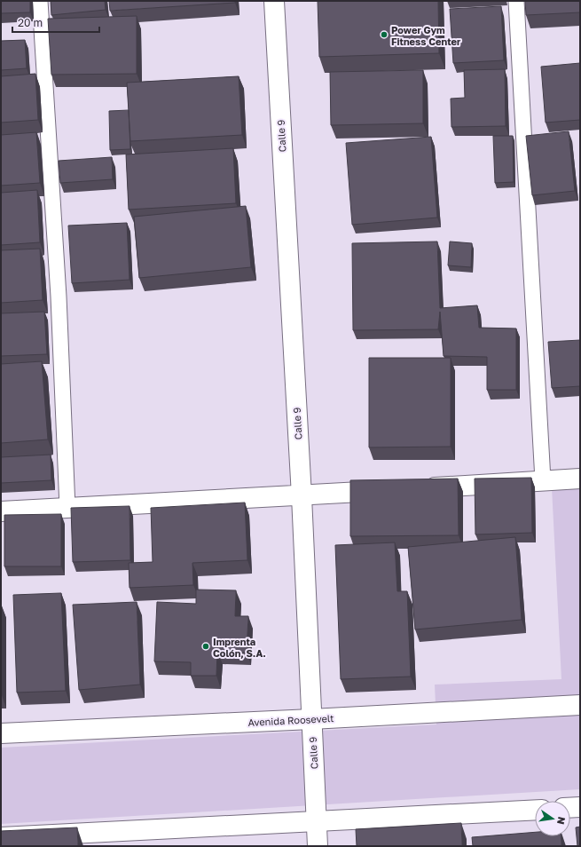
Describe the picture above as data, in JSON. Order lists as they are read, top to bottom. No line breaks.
{"streets":{"street":["Calle 9","Avenida Roosevelt"]},"crossings":[["Calle 9","Avenida Roosevelt"]],"places":["Power Gym Fitness Center","Imprenta Colón, S.A."],"scale_bar":"20 m","north":"right"}
